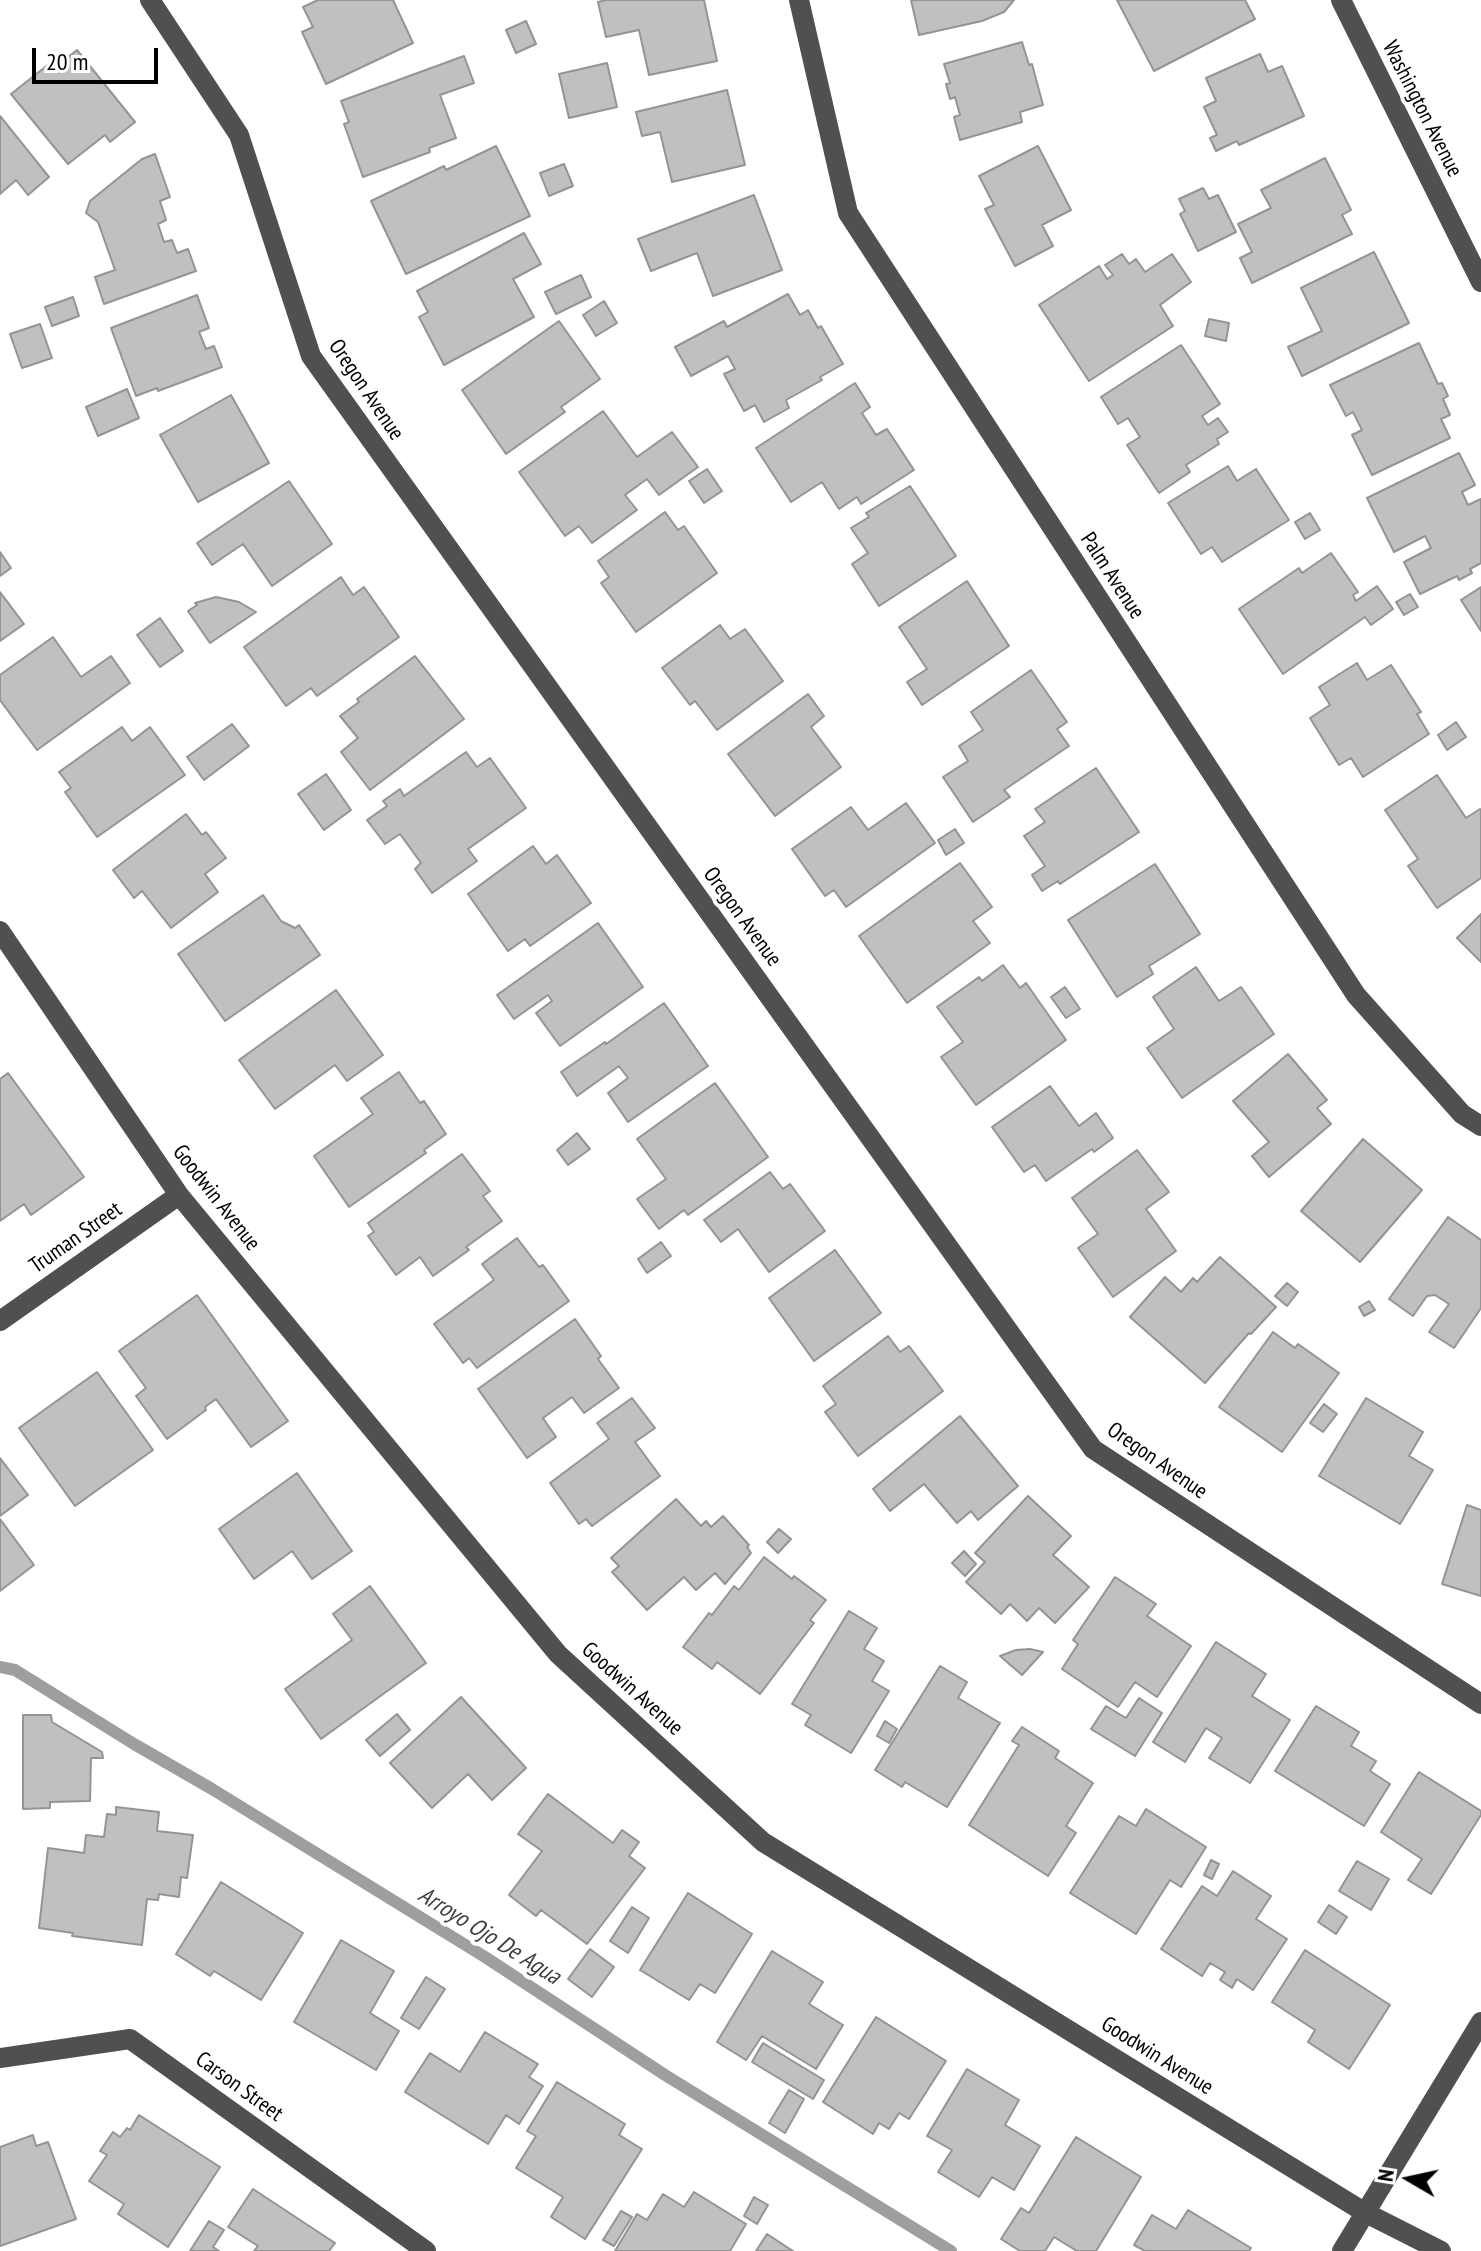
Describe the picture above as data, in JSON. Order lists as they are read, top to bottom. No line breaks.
{"streets":{"street":["Washington Avenue","Oregon Avenue","Palm Avenue","Goodwin Avenue","Truman Street","Carson Street"]},"crossings":[["Goodwin Avenue","Truman Street"]],"water":["Arroyo Ojo De Agua"],"scale_bar":"20 m","north":"left"}
